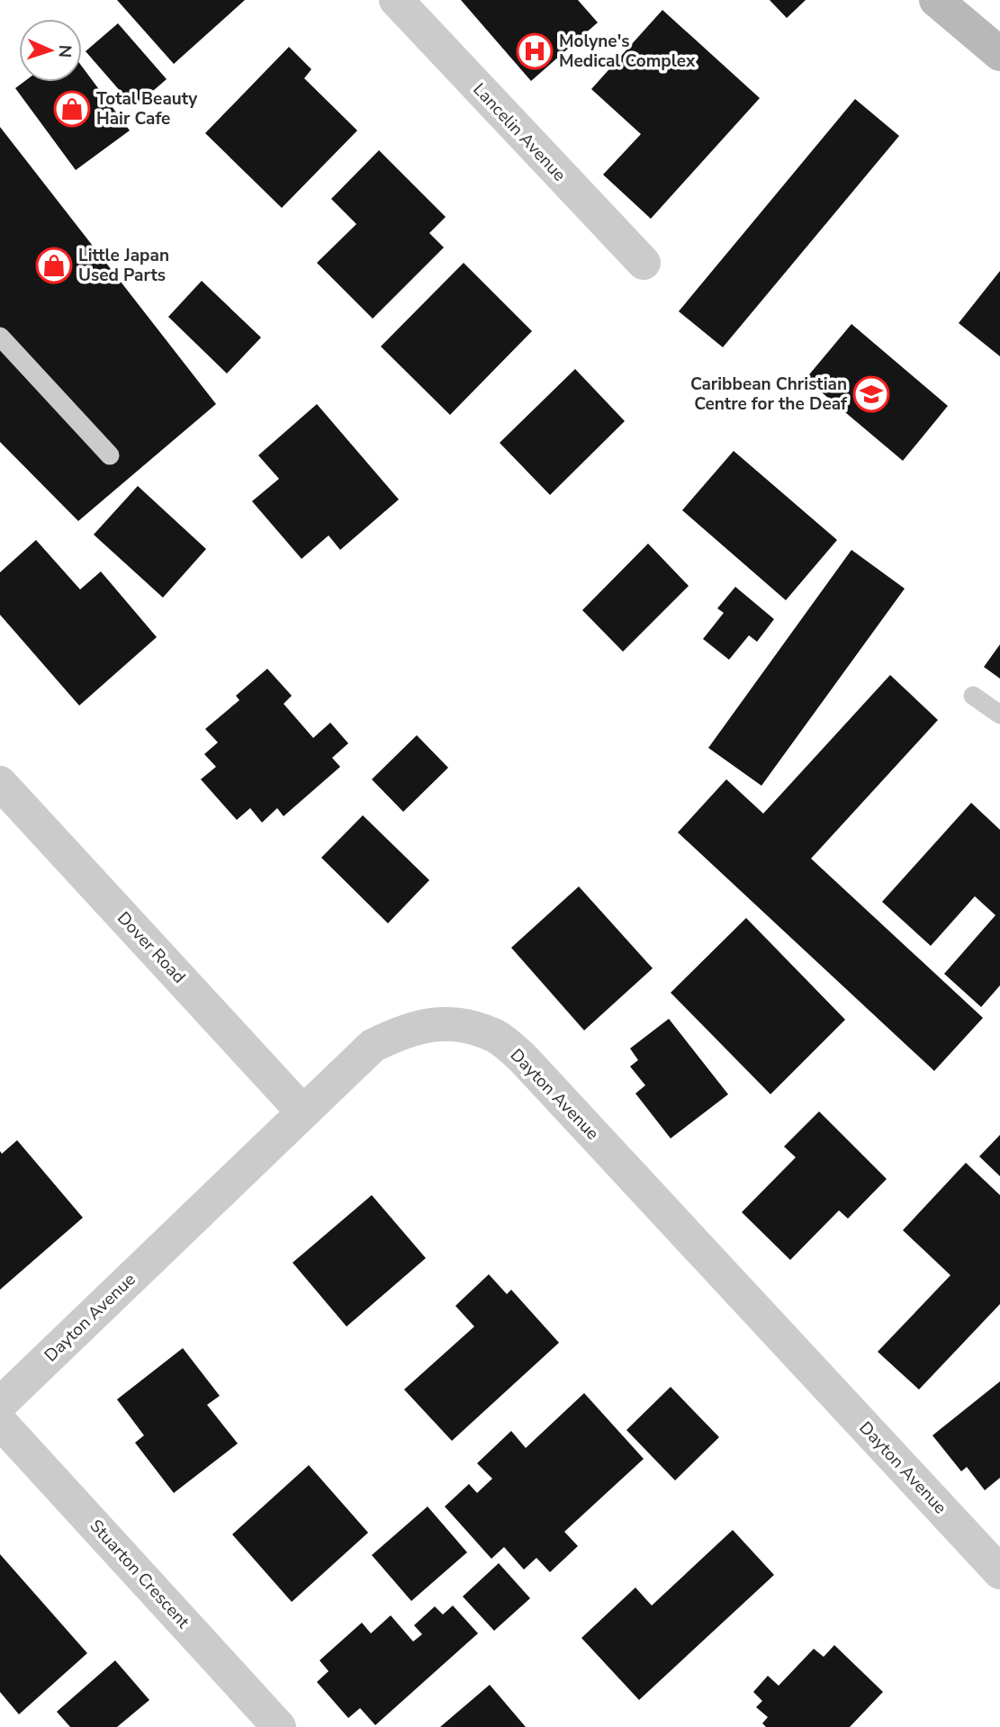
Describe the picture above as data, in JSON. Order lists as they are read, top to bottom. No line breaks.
{"streets":{"street":["Lancelin Avenue","Dover Road","Dayton Avenue","Stuarton Crescent"]},"crossings":[["Dover Road","Dayton Avenue"]],"places":{"hospital":["Molyne's Medical Complex"],"shop":["Total Beauty Hair Cafe","Little Japan Used Parts"],"school or university":["Caribbean Christian Centre for the Deaf"]},"north":"right"}
